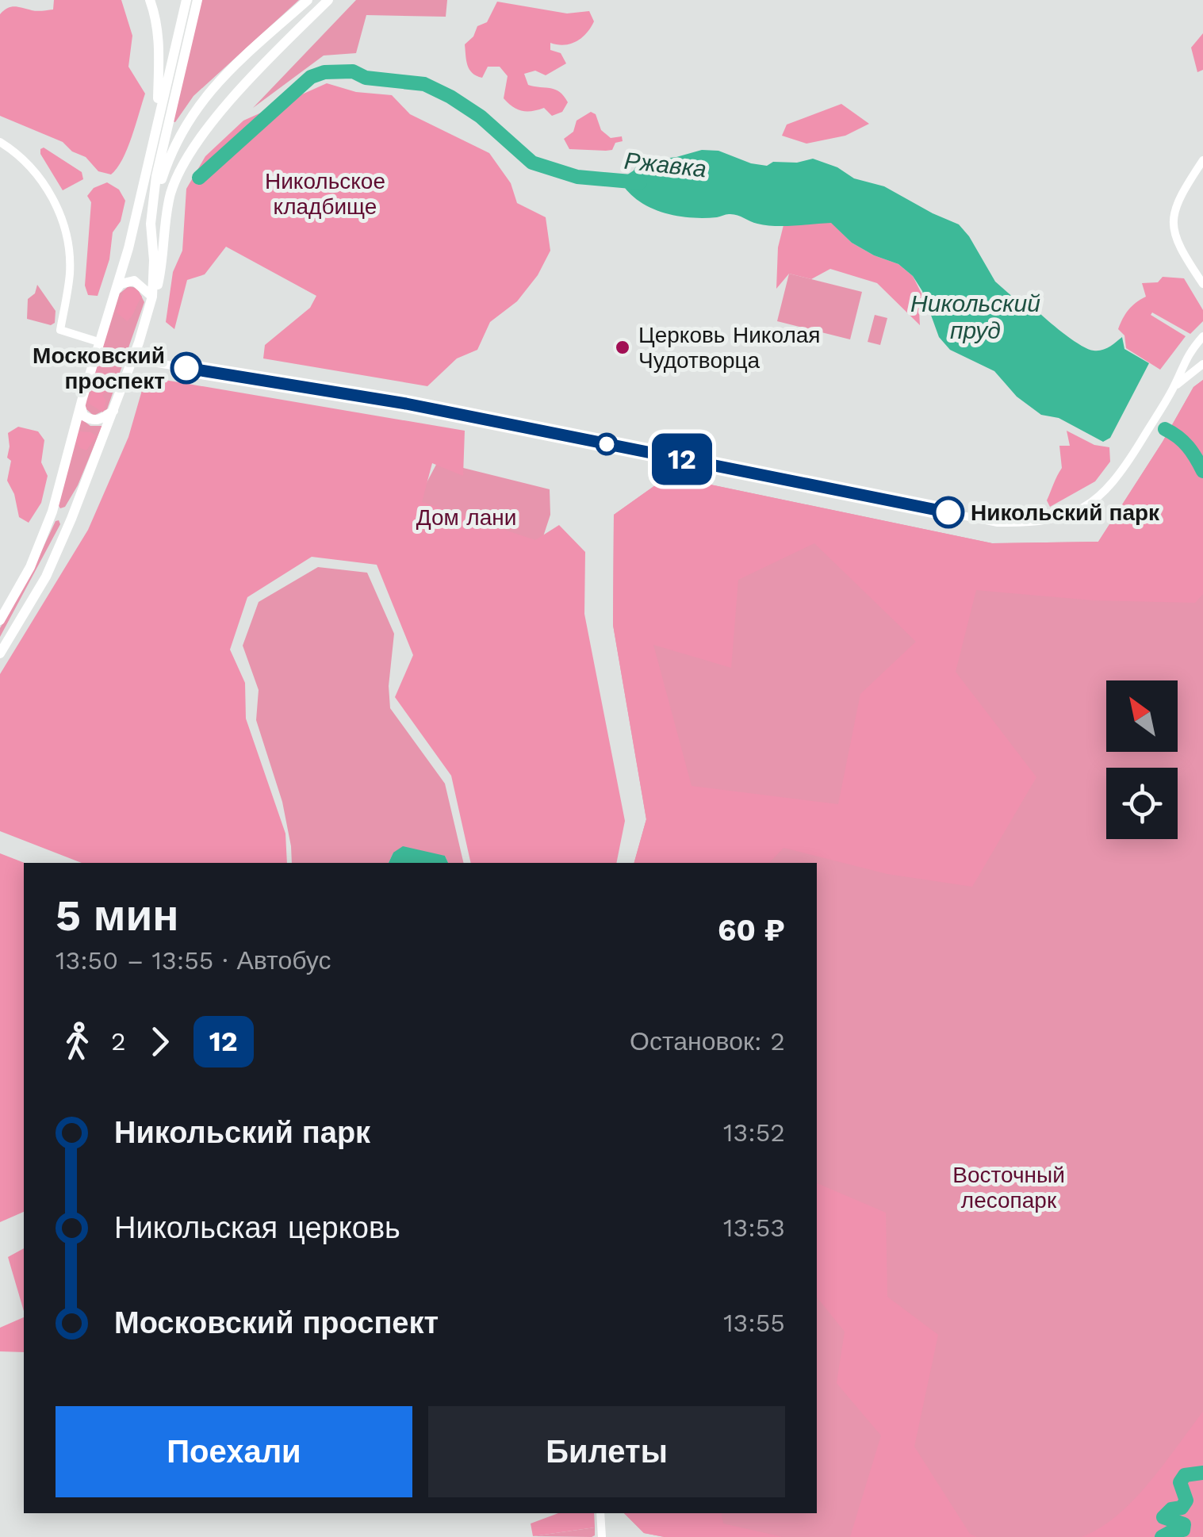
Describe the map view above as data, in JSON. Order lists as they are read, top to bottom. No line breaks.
{"water":["Ржавка","Никольский пруд"],"parks":["Никольское кладбище","Дом лани","Восточный лесопарк"],"places":["Церковь Николая Чудотворца","Московский проспект","Никольский парк"],"lines":["bus line 12"],"north":"top left","page":{"on_map":"12","heading":["5 мин","13:50 – 13:55 · Автобус","60 ₽"],"legs":["2","12","Остановок: 2"],"list":[{"name":"Никольский парк","value":"13:52"},{"name":"Никольская церковь","value":"13:53"},{"name":"Московский проспект","value":"13:55"}],"buttons":["Поехали","Билеты"]}}
